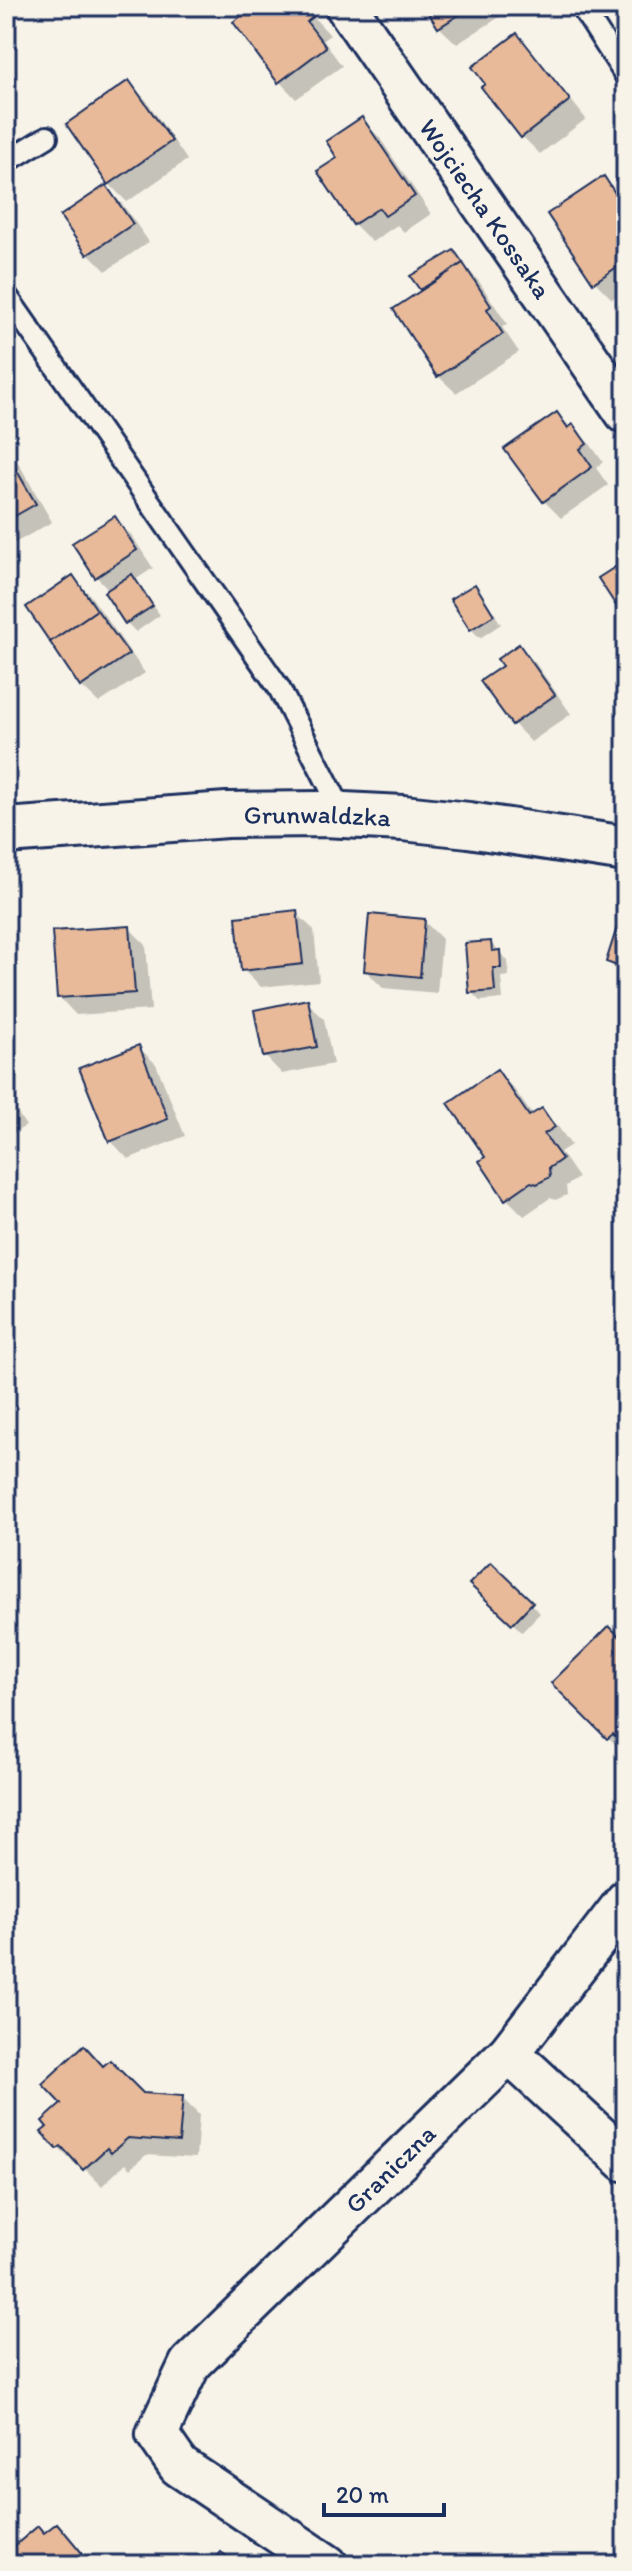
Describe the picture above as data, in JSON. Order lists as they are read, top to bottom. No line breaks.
{"streets":{"street":["Wojciecha Kossaka","Grunwaldzka","Graniczna"]},"scale_bar":"20 m"}
